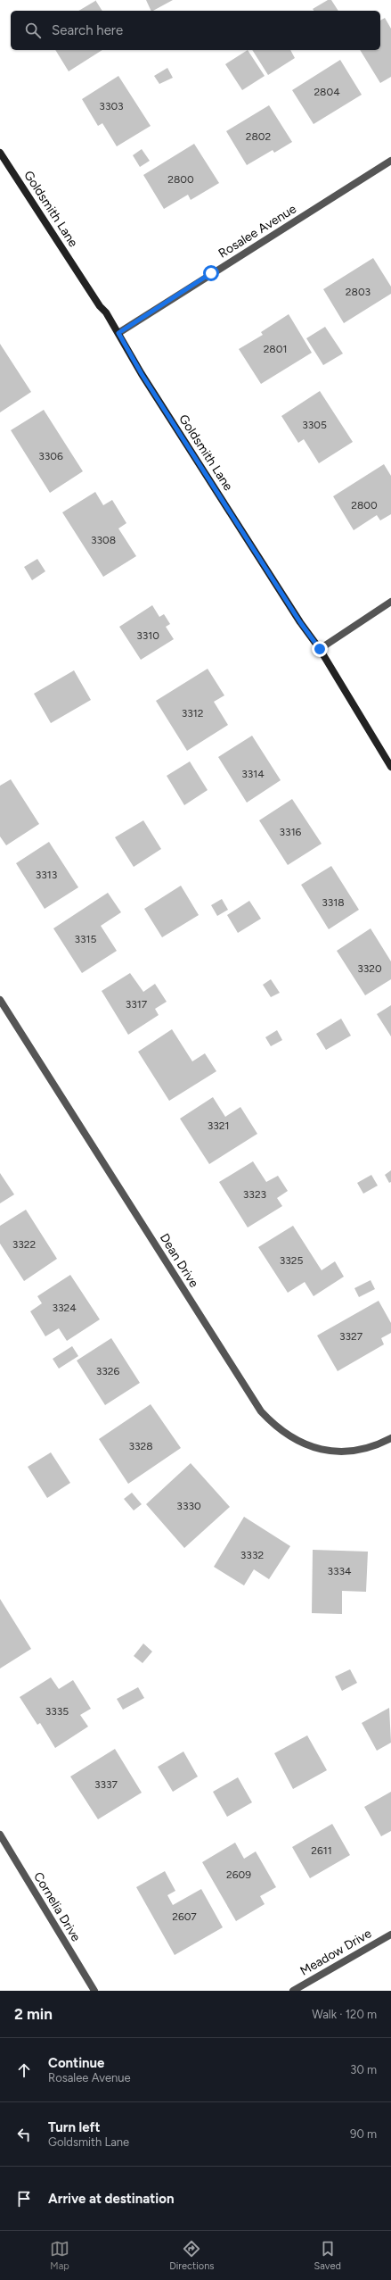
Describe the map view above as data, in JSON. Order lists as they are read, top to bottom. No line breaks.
{"streets":{"street":["Goldsmith Lane","Rosalee Avenue","Dean Drive","Cornelia Drive","Meadow Drive"]},"crossings":[["Goldsmith Lane","Rosalee Avenue"]],"house_numbers":["2804","3303","2802","2800","2803","2801","3305","3306","2800","3308","3310","3312","3314","3316","3313","3318","3315","3320","3317","3321","3323","3322","3325","3324","3327","3326","3328","3330","3332","3334","3335","3337","2611","2609","2607"],"page":{"search":"Search here","heading":["2 min","Walk · 120 m"],"list":[["Continue","Rosalee Avenue","30 m"],["Turn left","Goldsmith Lane","90 m"],"Arrive at destination"],"nav":["Map","Directions","Saved"]}}
